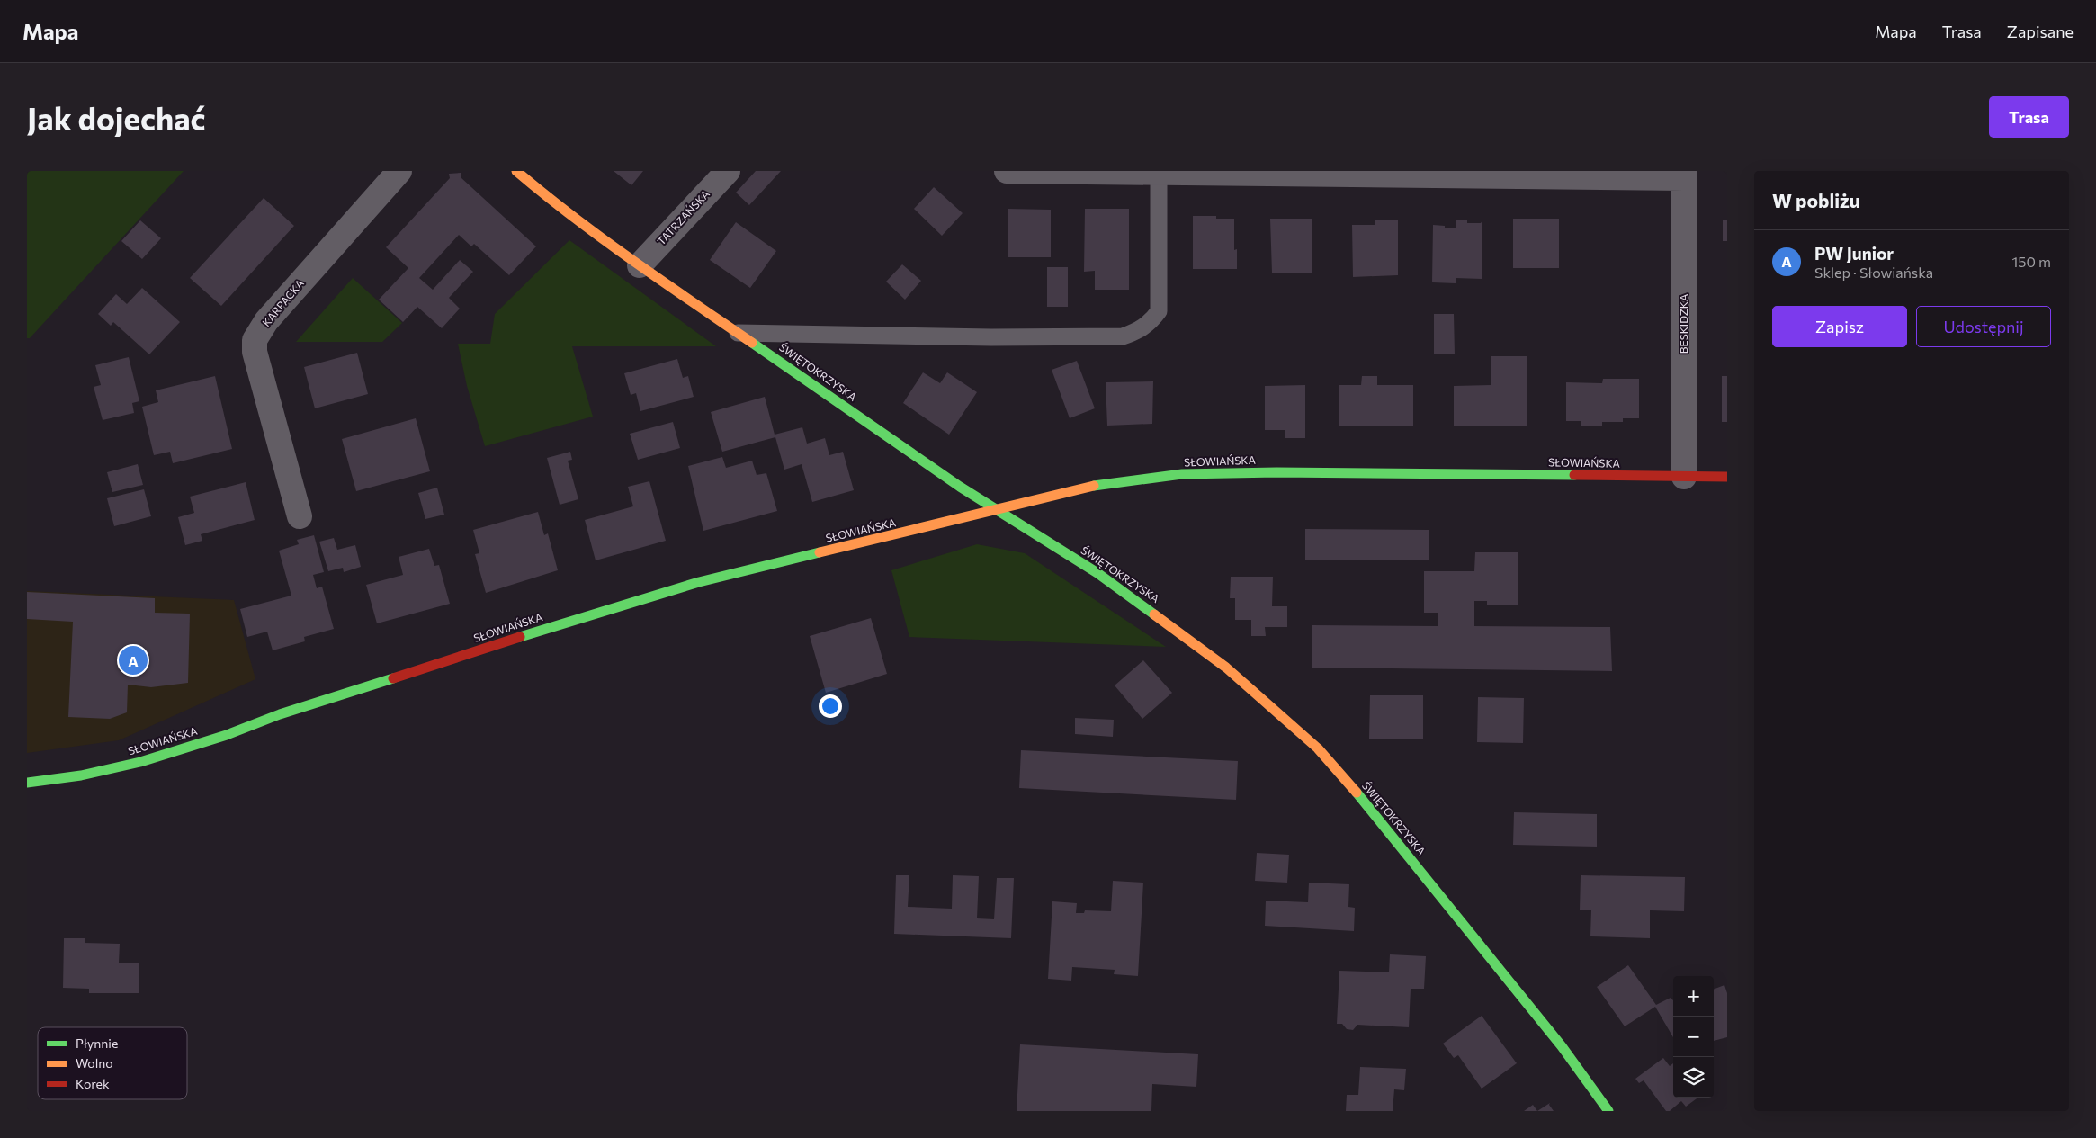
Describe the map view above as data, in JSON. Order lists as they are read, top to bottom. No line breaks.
{"streets":{"street":["TATRZAŃSKA","KARPACKA","BESKIDZKA","ŚWIĘTOKRZYSKA","SŁOWIAŃSKA"]},"crossings":[["TATRZAŃSKA","ŚWIĘTOKRZYSKA"],["BESKIDZKA","SŁOWIAŃSKA"],["ŚWIĘTOKRZYSKA","SŁOWIAŃSKA"]],"legend":["Płynnie","Wolno","Korek"],"page":{"header":"Mapa","nav":["Mapa","Trasa","Zapisane"],"buttons":["Trasa",["Zapisz","Udostępnij"]],"title":"Jak dojechać","heading":"W pobliżu","list":[{"mark":"A","name":"PW Junior","note":"Sklep · Słowiańska","value":"150 m"}],"pins":"A","map_buttons":["+","−"]}}
